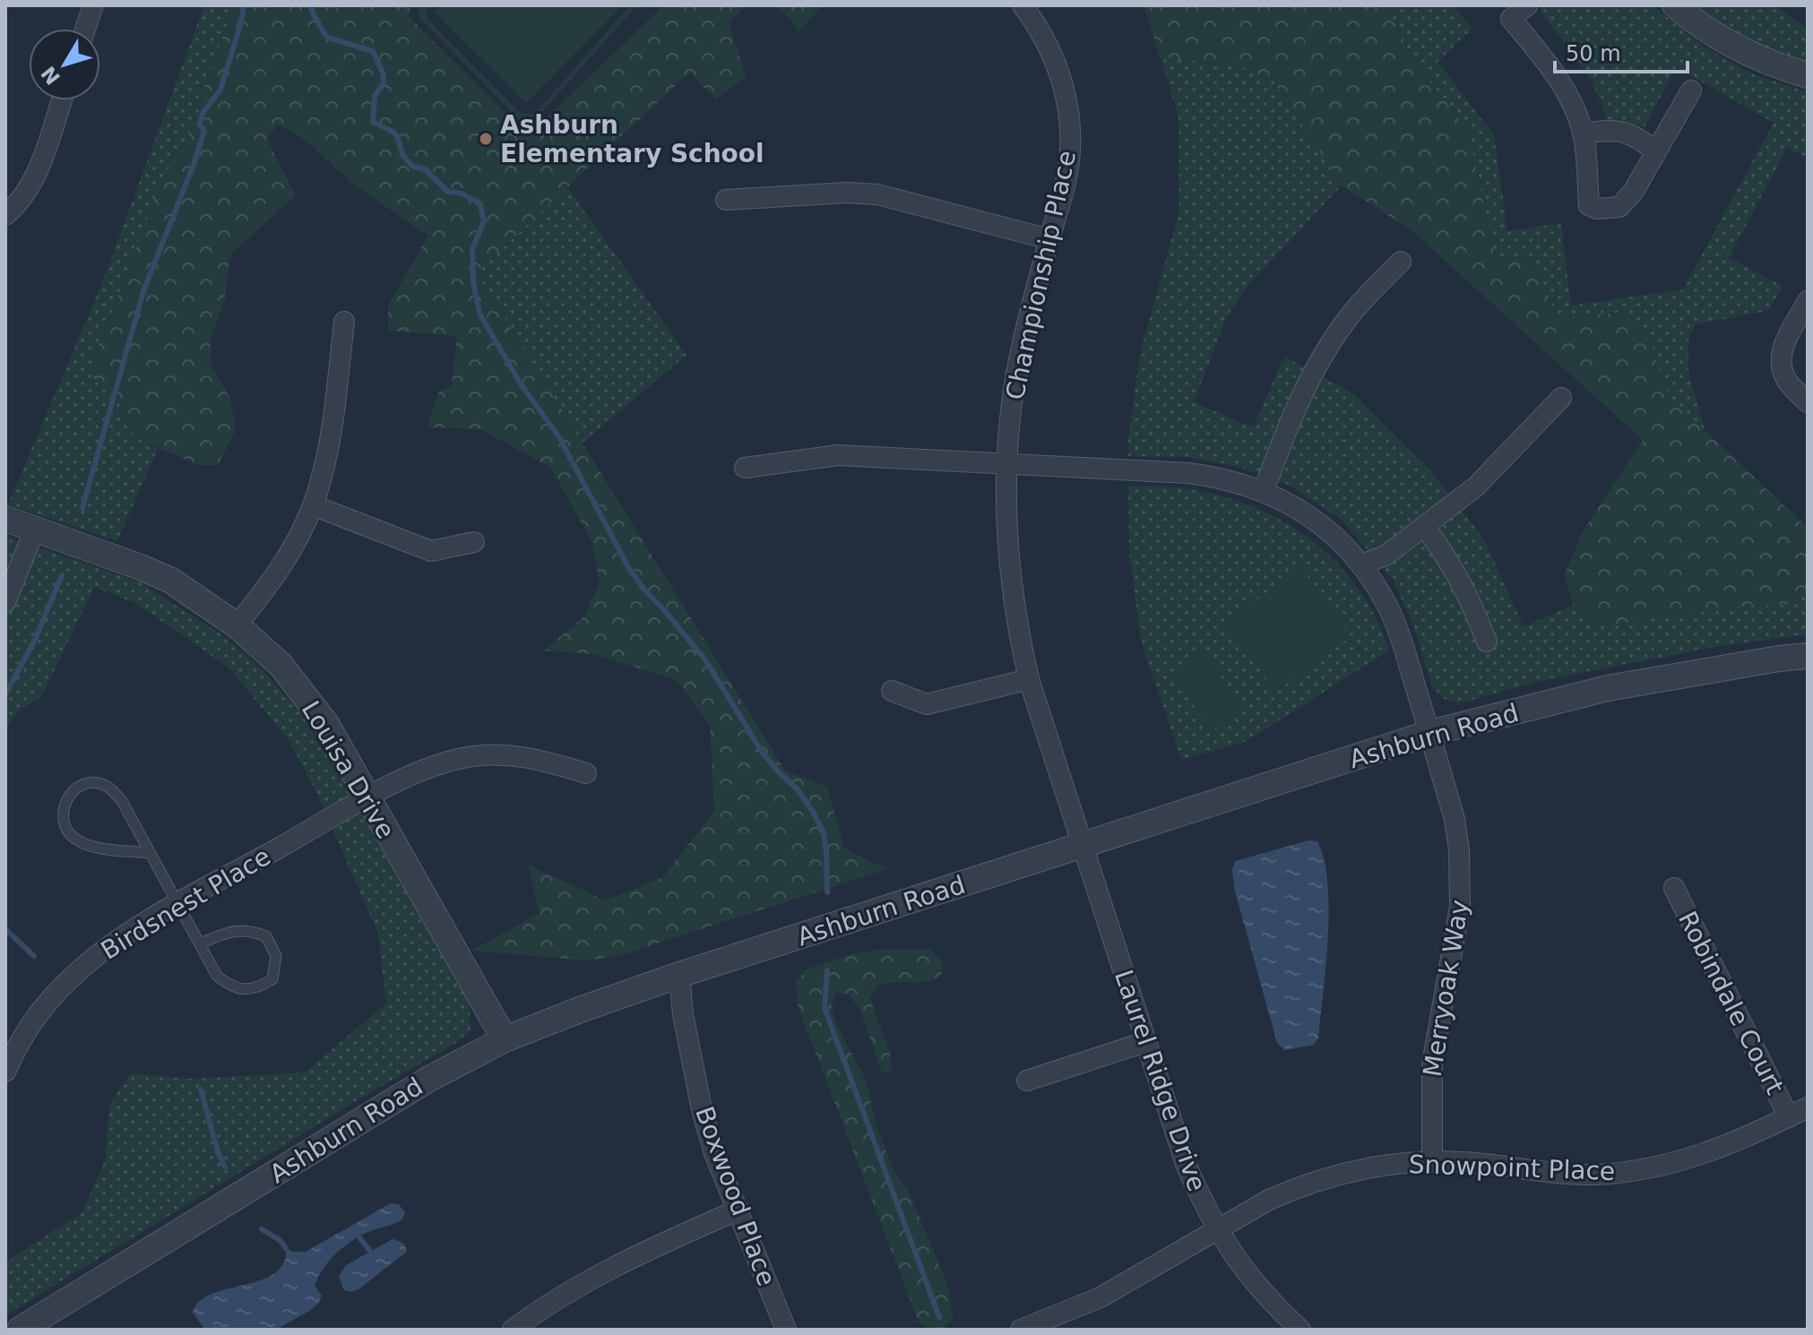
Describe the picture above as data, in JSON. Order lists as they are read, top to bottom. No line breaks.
{"streets":{"street":["Championship Place","Ashburn Road","Louisa Drive","Birdsnest Place","Merryoak Way","Robindale Court","Laurel Ridge Drive","Snowpoint Place","Boxwood Place"]},"crossings":[["Championship Place","Ashburn Road"],["Championship Place","Merryoak Way"],["Championship Place","Laurel Ridge Drive"],["Ashburn Road","Louisa Drive"],["Ashburn Road","Merryoak Way"],["Ashburn Road","Laurel Ridge Drive"],["Ashburn Road","Boxwood Place"],["Louisa Drive","Birdsnest Place"],["Merryoak Way","Snowpoint Place"],["Robindale Court","Snowpoint Place"],["Laurel Ridge Drive","Snowpoint Place"]],"places":["Ashburn Elementary School"],"scale_bar":"50 m","north":"bottom left"}
